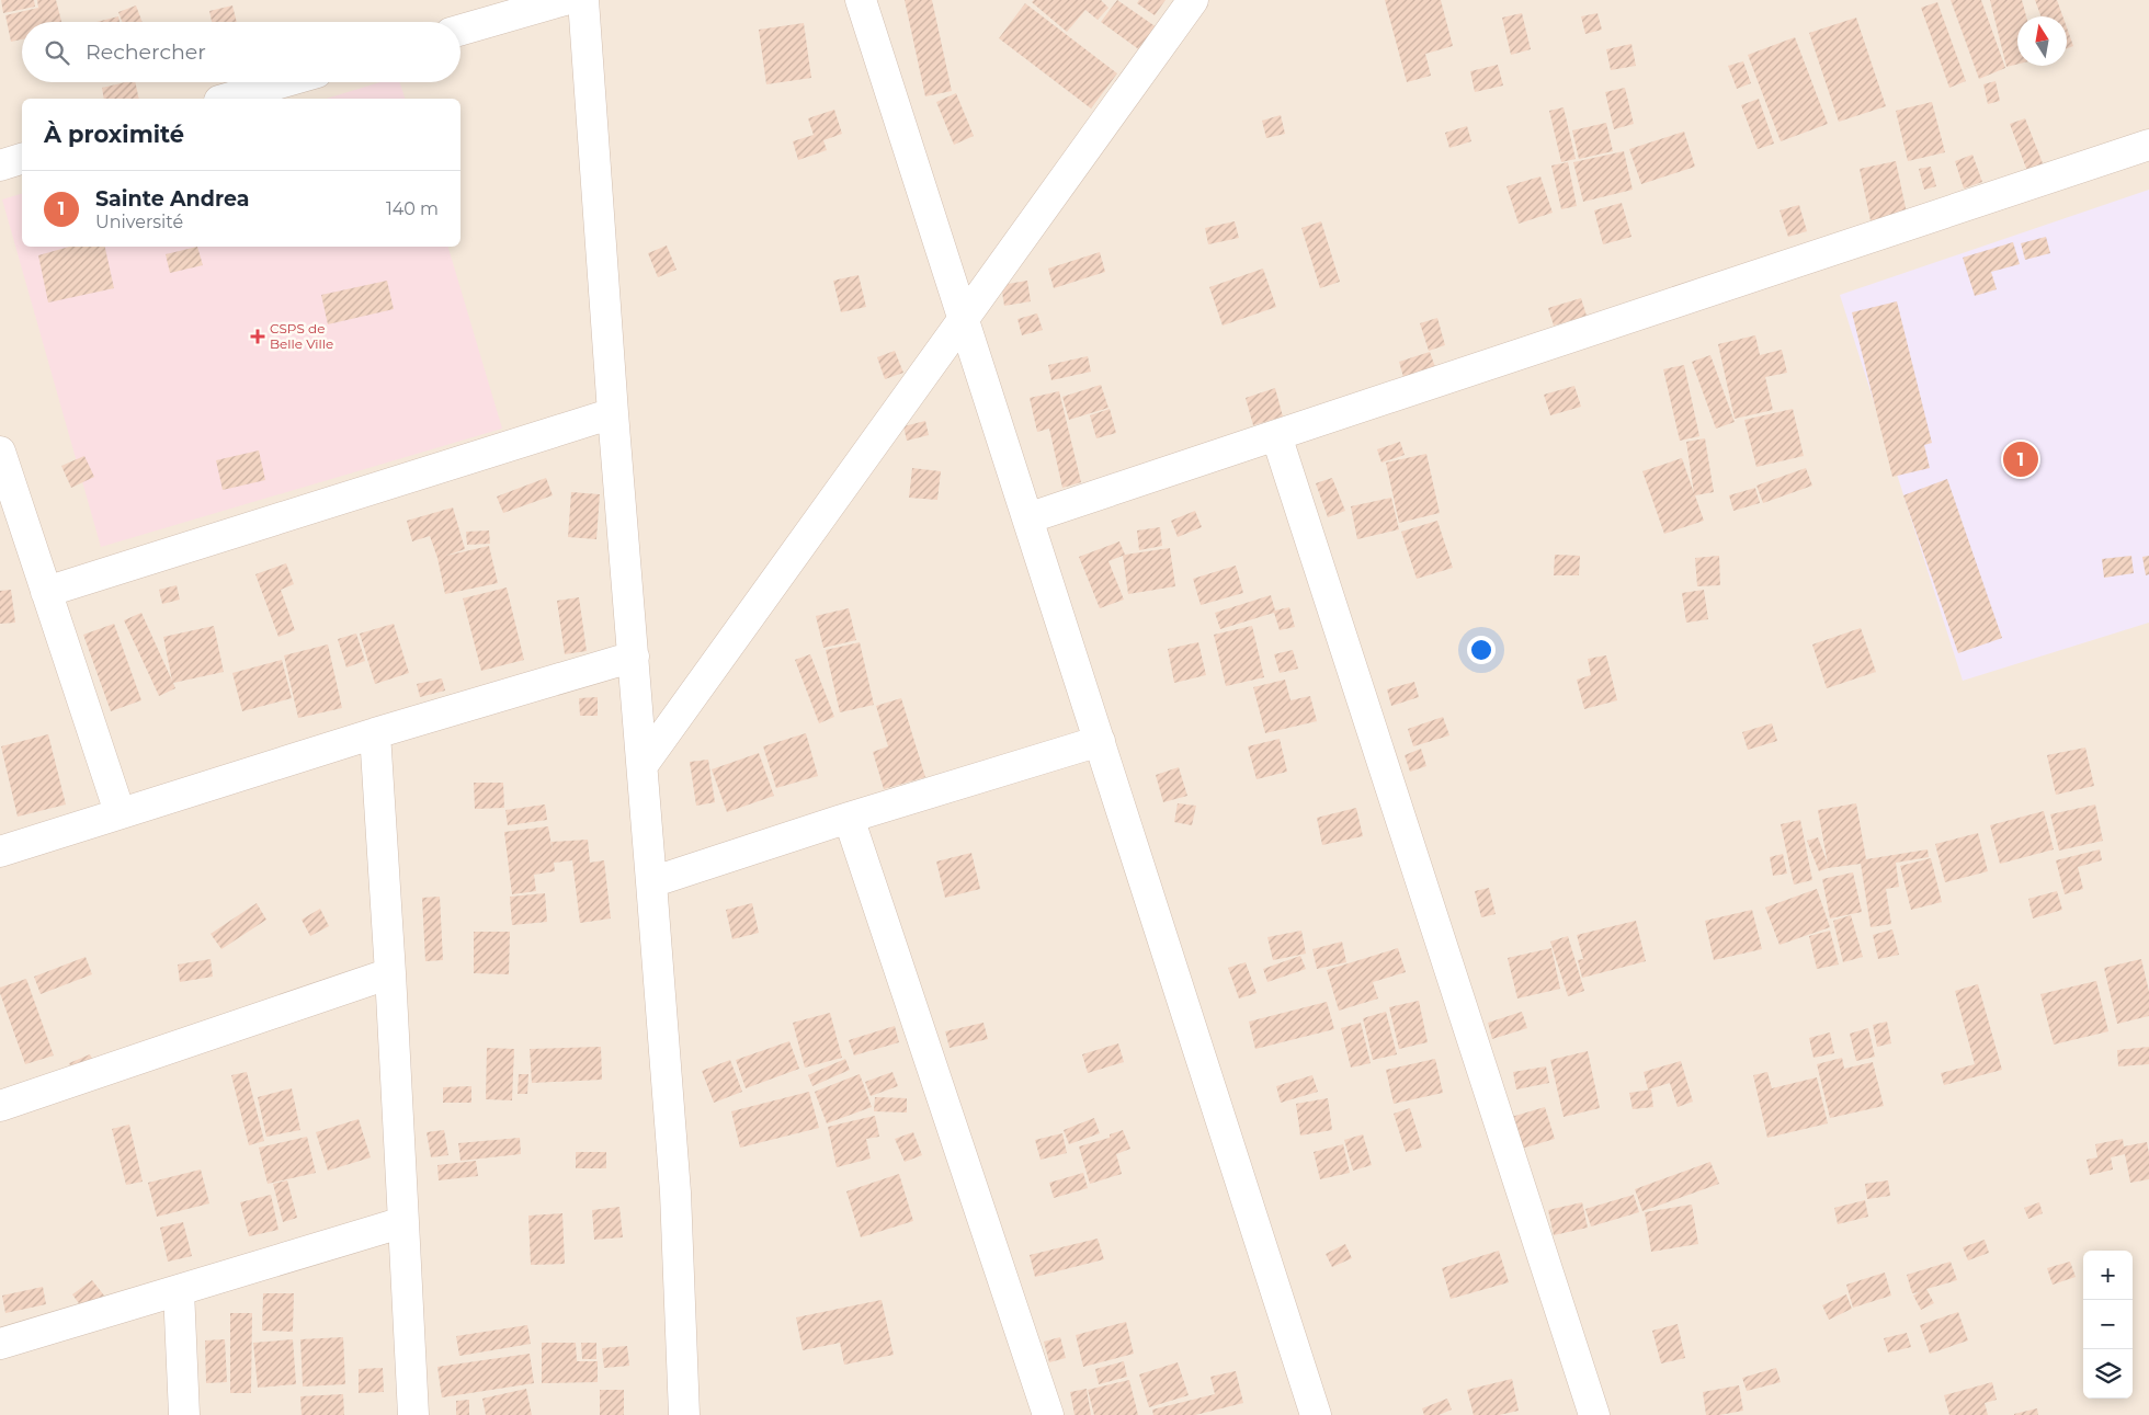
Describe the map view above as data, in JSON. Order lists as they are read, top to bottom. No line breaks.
{"places":{"health":["CSPS de Belle Ville"]},"north":"top","page":{"search":"Rechercher","heading":"À proximité","list":[{"mark":"1","name":"Sainte Andrea","note":"Université","value":"140 m"}],"pins":"1","map_buttons":["+","−"]}}
